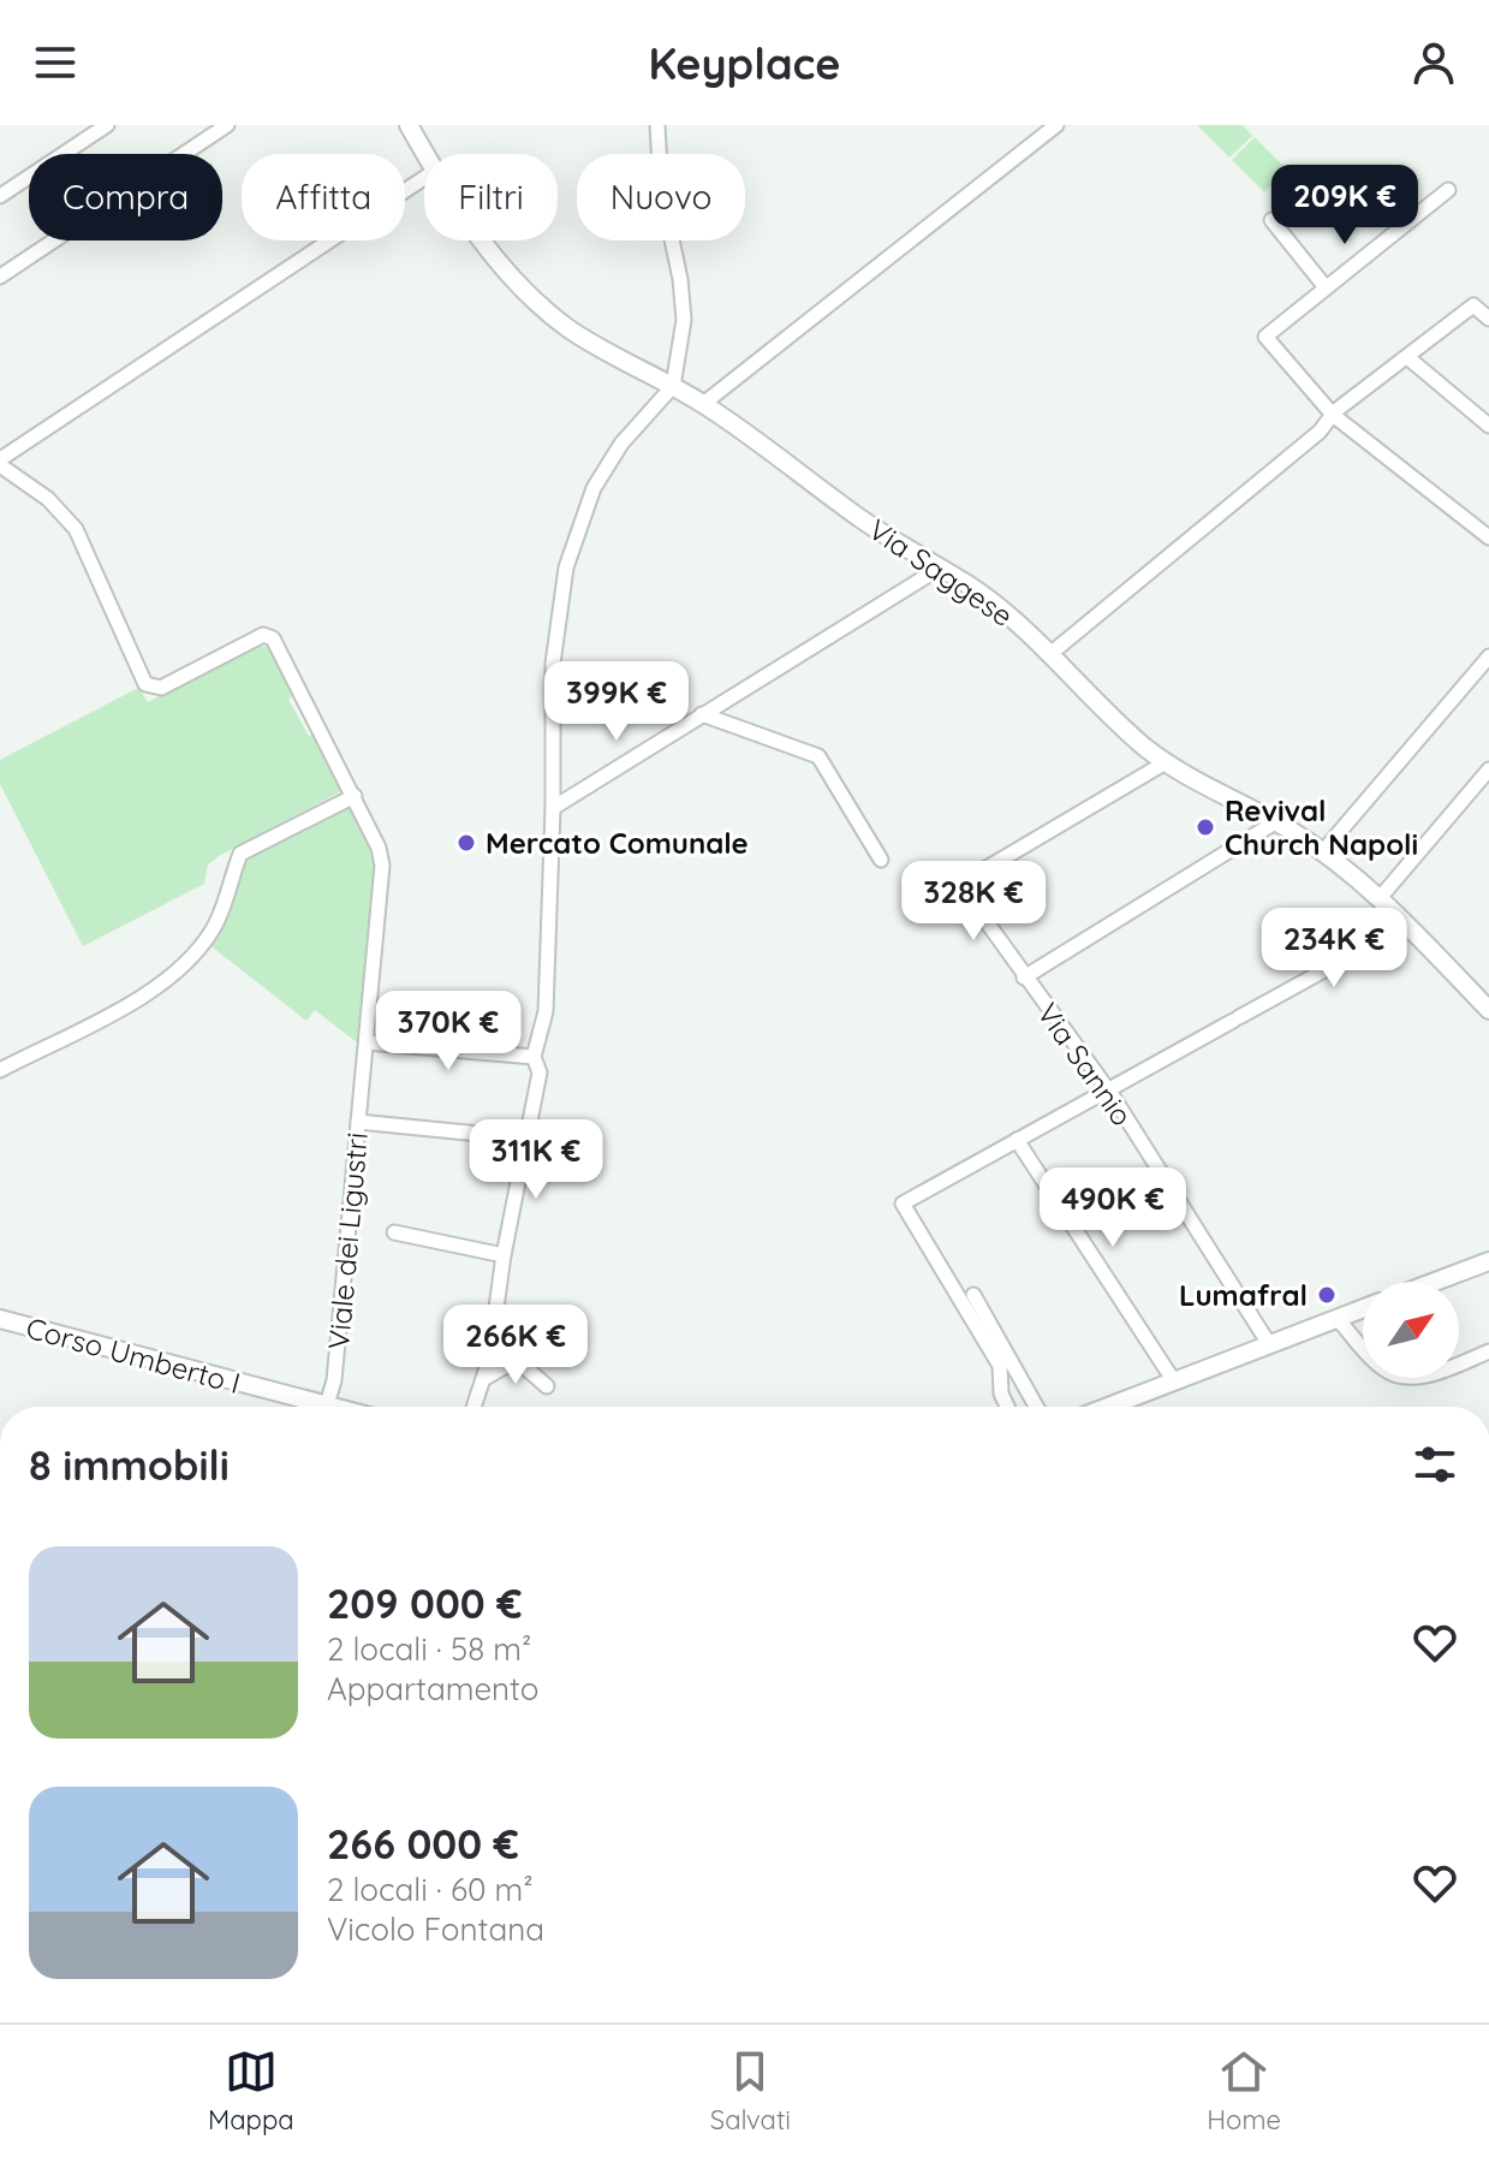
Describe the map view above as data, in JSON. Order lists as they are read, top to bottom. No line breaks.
{"streets":{"main road":["Via Saggese","Corso Umberto I"],"street":["Via Sannio","Viale dei Ligustri"]},"crossings":[["Viale dei Ligustri","Corso Umberto I"]],"places":["Revival Church Napoli","Mercato Comunale","Lumafral"],"north":"top right","page":{"header":"Keyplace","chip":["Compra","Affitta","Filtri","Nuovo"],"price":["209K €","399K €","328K €","234K €","370K €","311K €","490K €","266K €"],"heading":"8 immobili","list":[{"name":"209 000 €","note":"2 locali · 58 m² · Appartamento"},{"name":"266 000 €","note":"2 locali · 60 m² · Vicolo Fontana"}],"tabs":["Mappa","Salvati","Home"]}}
